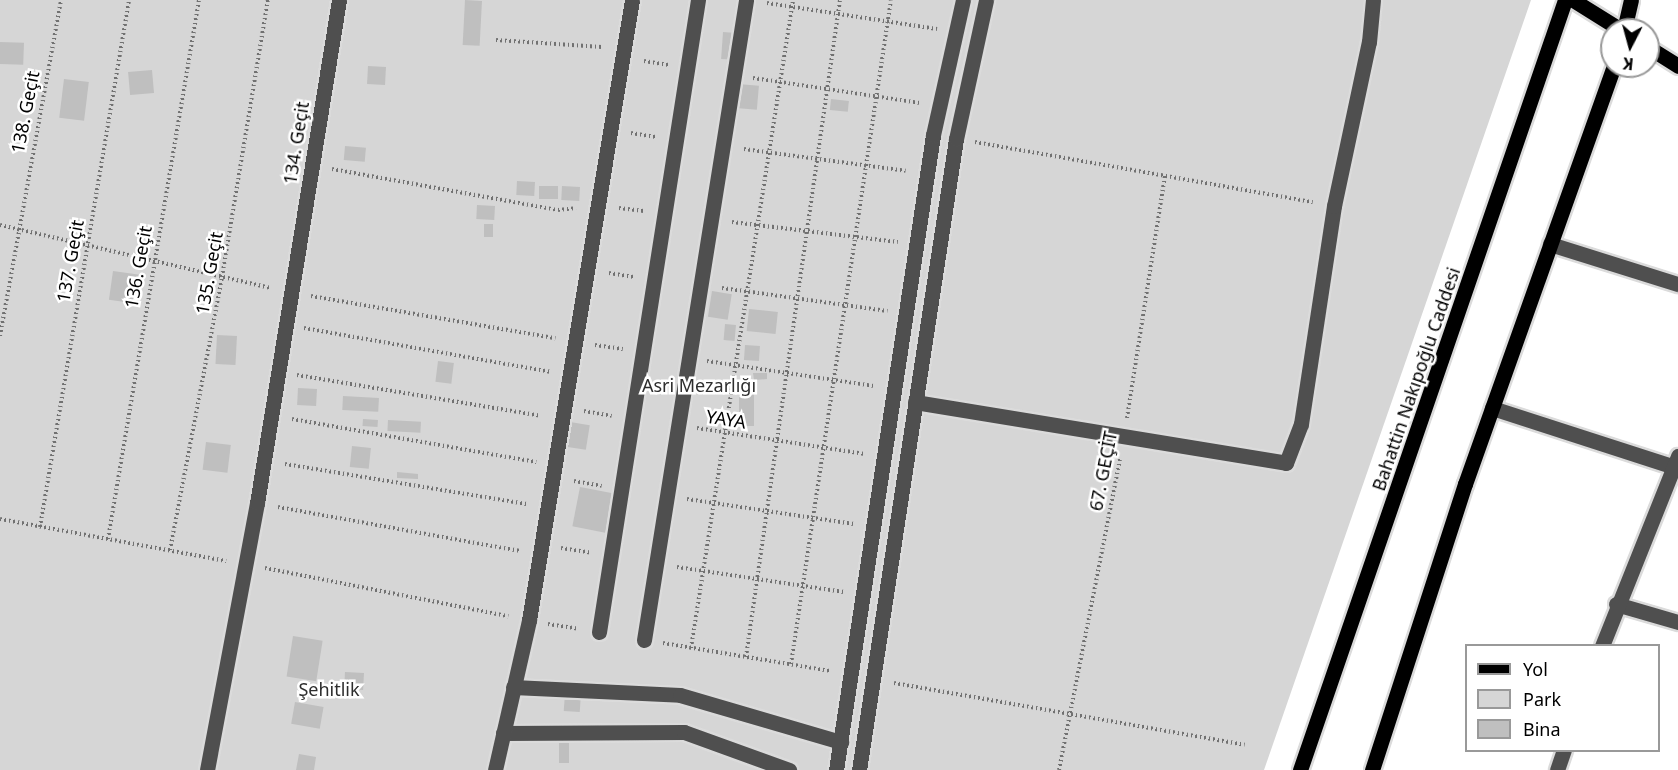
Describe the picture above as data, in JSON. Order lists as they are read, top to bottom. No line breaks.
{"streets":{"main road":["Bahattin Nakıpoğlu Caddesi"],"street":["134. Geçit"],"path":["138. Geçit","137. Geçit","136. Geçit","135. Geçit","YAYA","67. GEÇİT"]},"parks":["Asri Mezarlığı","Şehitlik"],"legend":["Yol","Park","Bina"],"north":"bottom"}
